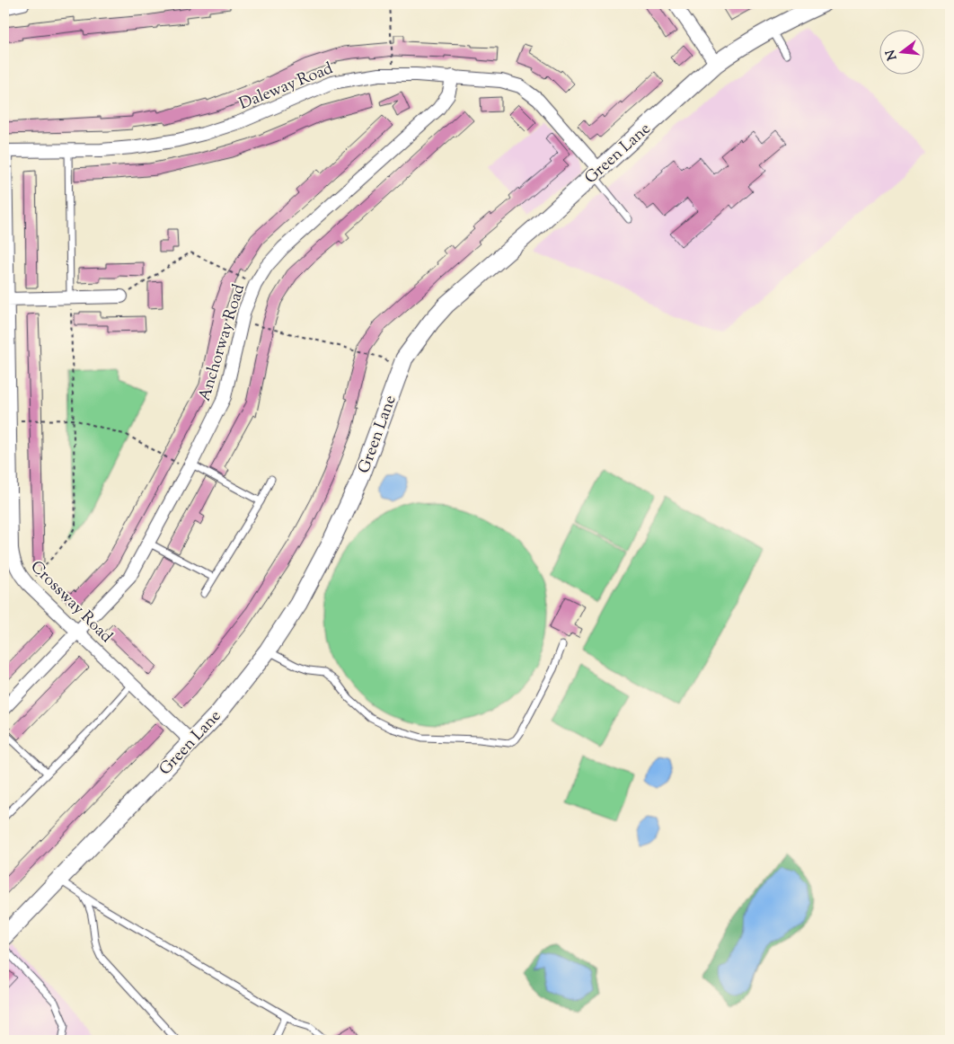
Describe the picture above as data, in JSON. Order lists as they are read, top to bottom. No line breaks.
{"streets":{"street":["Daleway Road","Green Lane","Anchorway Road","Crossway Road"]},"crossings":[["Daleway Road","Green Lane"],["Daleway Road","Anchorway Road"],["Daleway Road","Crossway Road"],["Green Lane","Crossway Road"],["Anchorway Road","Crossway Road"]],"north":"left"}
